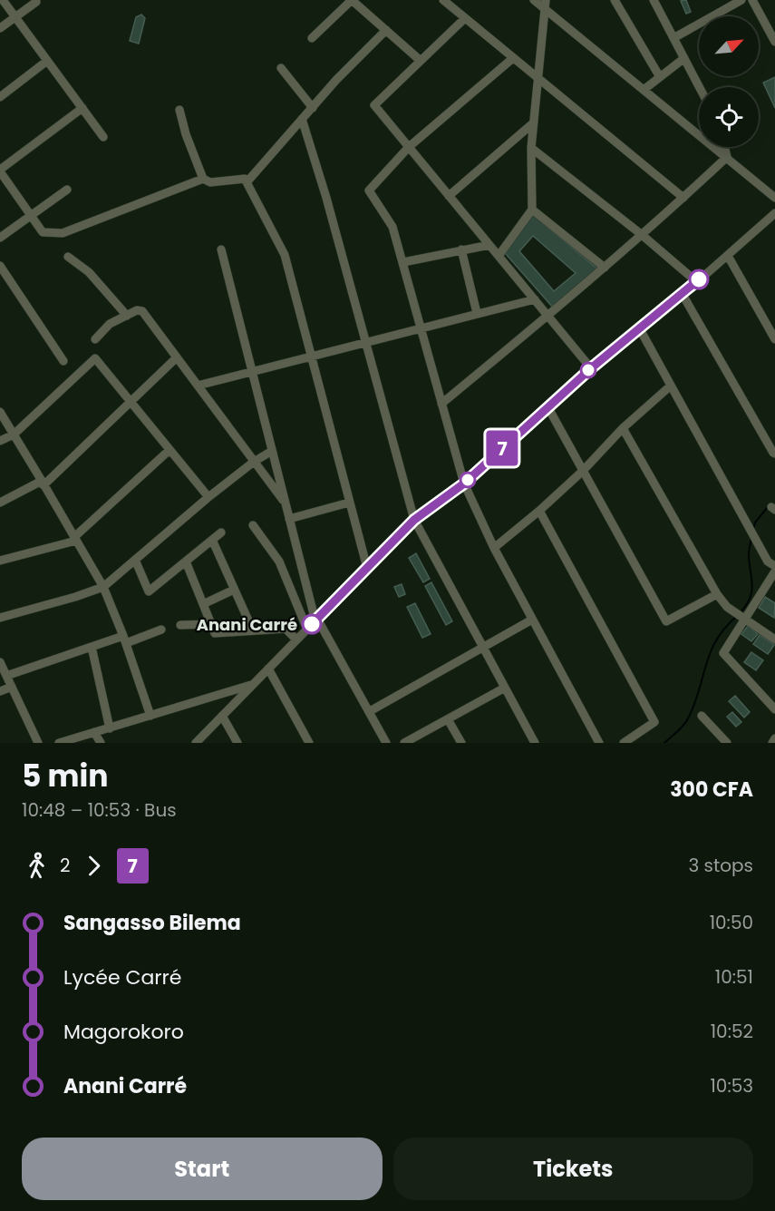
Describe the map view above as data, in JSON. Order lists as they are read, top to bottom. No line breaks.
{"places":["Anani Carré"],"lines":["bus line 7"],"north":"top right","page":{"on_map":"7","heading":["5 min","10:48 – 10:53 · Bus","300 CFA"],"legs":["2","7","3 stops"],"list":[{"name":"Sangasso Bilema","value":"10:50"},{"name":"Lycée Carré","value":"10:51"},{"name":"Magorokoro","value":"10:52"},{"name":"Anani Carré","value":"10:53"}],"buttons":["Start","Tickets"]}}
